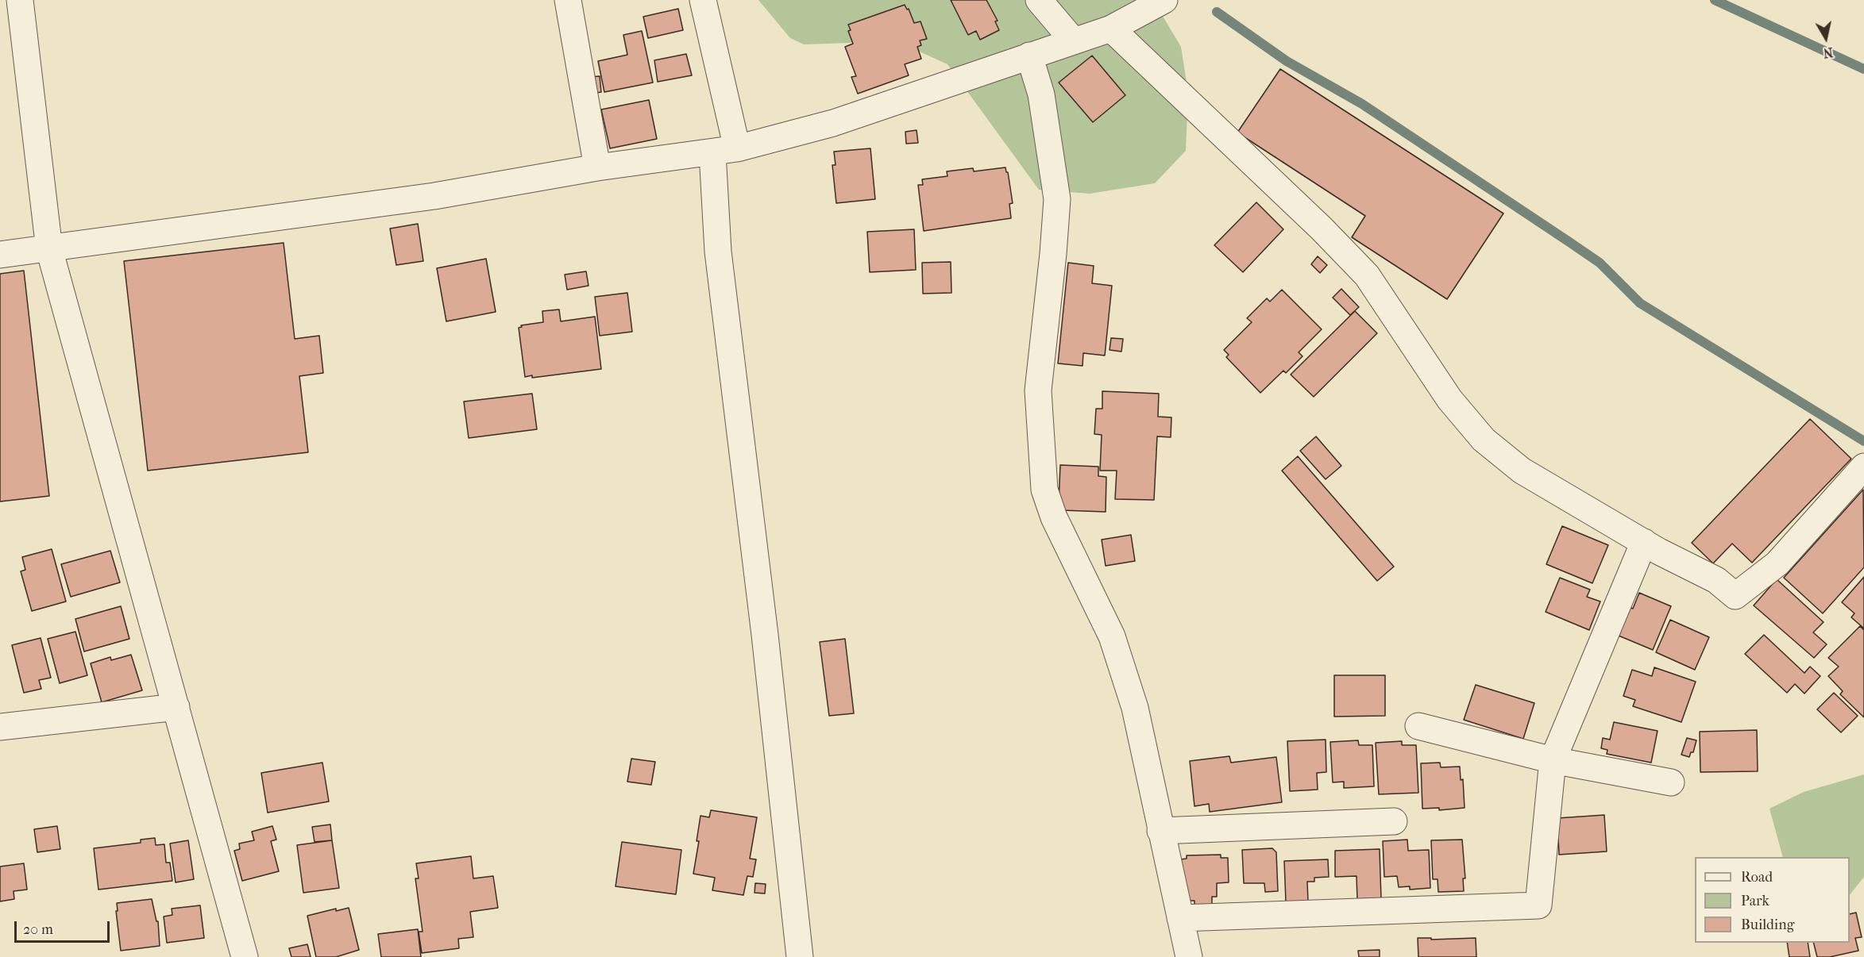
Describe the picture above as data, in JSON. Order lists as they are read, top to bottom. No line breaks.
{"legend":["Road","Park","Building"],"scale_bar":"20 m","north":"bottom"}
